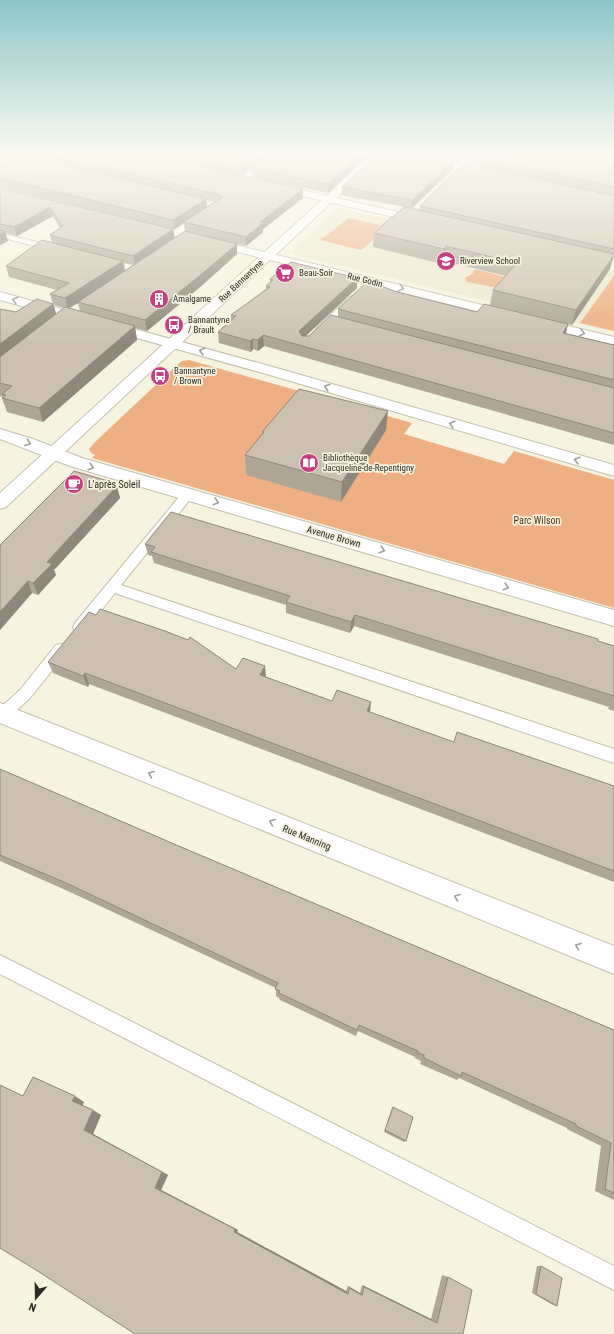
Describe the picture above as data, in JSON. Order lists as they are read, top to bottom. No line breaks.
{"streets":{"street":["Rue Godin","Rue Bannantyne","Avenue Brown","Rue Manning"]},"crossings":[["Rue Godin","Rue Bannantyne"],["Rue Bannantyne","Avenue Brown"]],"one_way":["Rue Manning"],"parks":["Parc Wilson"],"places":{"school or university":["Riverview School"],"supermarket":["Beau-Soir"],"building":["Amalgame"],"bus stop":["Bannantyne / Brault","Bannantyne / Brown"],"library":["Bibliothèque Jacqueline-de-Repentigny"],"cafe":["L'après Soleil"]},"north":"bottom"}
